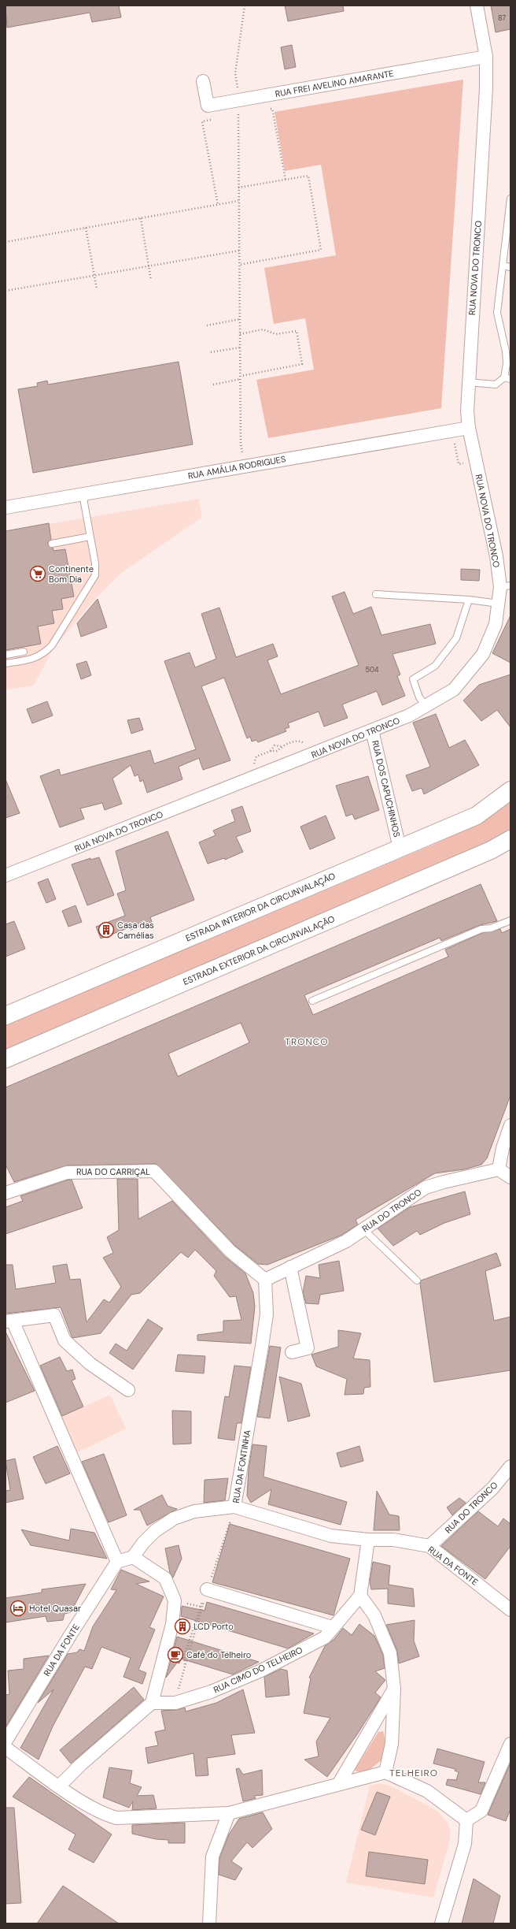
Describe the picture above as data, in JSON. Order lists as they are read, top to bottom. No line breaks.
{"streets":{"main road":["ESTRADA INTERIOR DA CIRCUNVALAÇÃO","ESTRADA EXTERIOR DA CIRCUNVALAÇÃO"],"street":["RUA FREI AVELINO AMARANTE","RUA NOVA DO TRONCO","RUA AMÁLIA RODRIGUES","RUA DOS CAPUCHINHOS","RUA DO CARRIÇAL","RUA DO TRONCO","RUA DA FONTINHA","RUA DA FONTE","RUA CIMO DO TELHEIRO"]},"crossings":[["RUA FREI AVELINO AMARANTE","RUA NOVA DO TRONCO"],["RUA NOVA DO TRONCO","RUA AMÁLIA RODRIGUES"],["RUA NOVA DO TRONCO","RUA DOS CAPUCHINHOS"],["RUA DOS CAPUCHINHOS","ESTRADA INTERIOR DA CIRCUNVALAÇÃO"],["RUA DO CARRIÇAL","RUA DO TRONCO"],["RUA DO CARRIÇAL","RUA DA FONTINHA"],["RUA DO TRONCO","RUA DA FONTINHA"],["RUA DO TRONCO","RUA DA FONTE"],["RUA DA FONTINHA","RUA DA FONTE"]],"districts":["TRONCO","TELHEIRO"],"places":{"supermarket":["Continente Bom Dia"],"building":["Casa das Camélias","LCD Porto"],"hotel":["Hotel Quasar"],"cafe":["Café do Telheiro"]},"house_numbers":["87","504"]}
